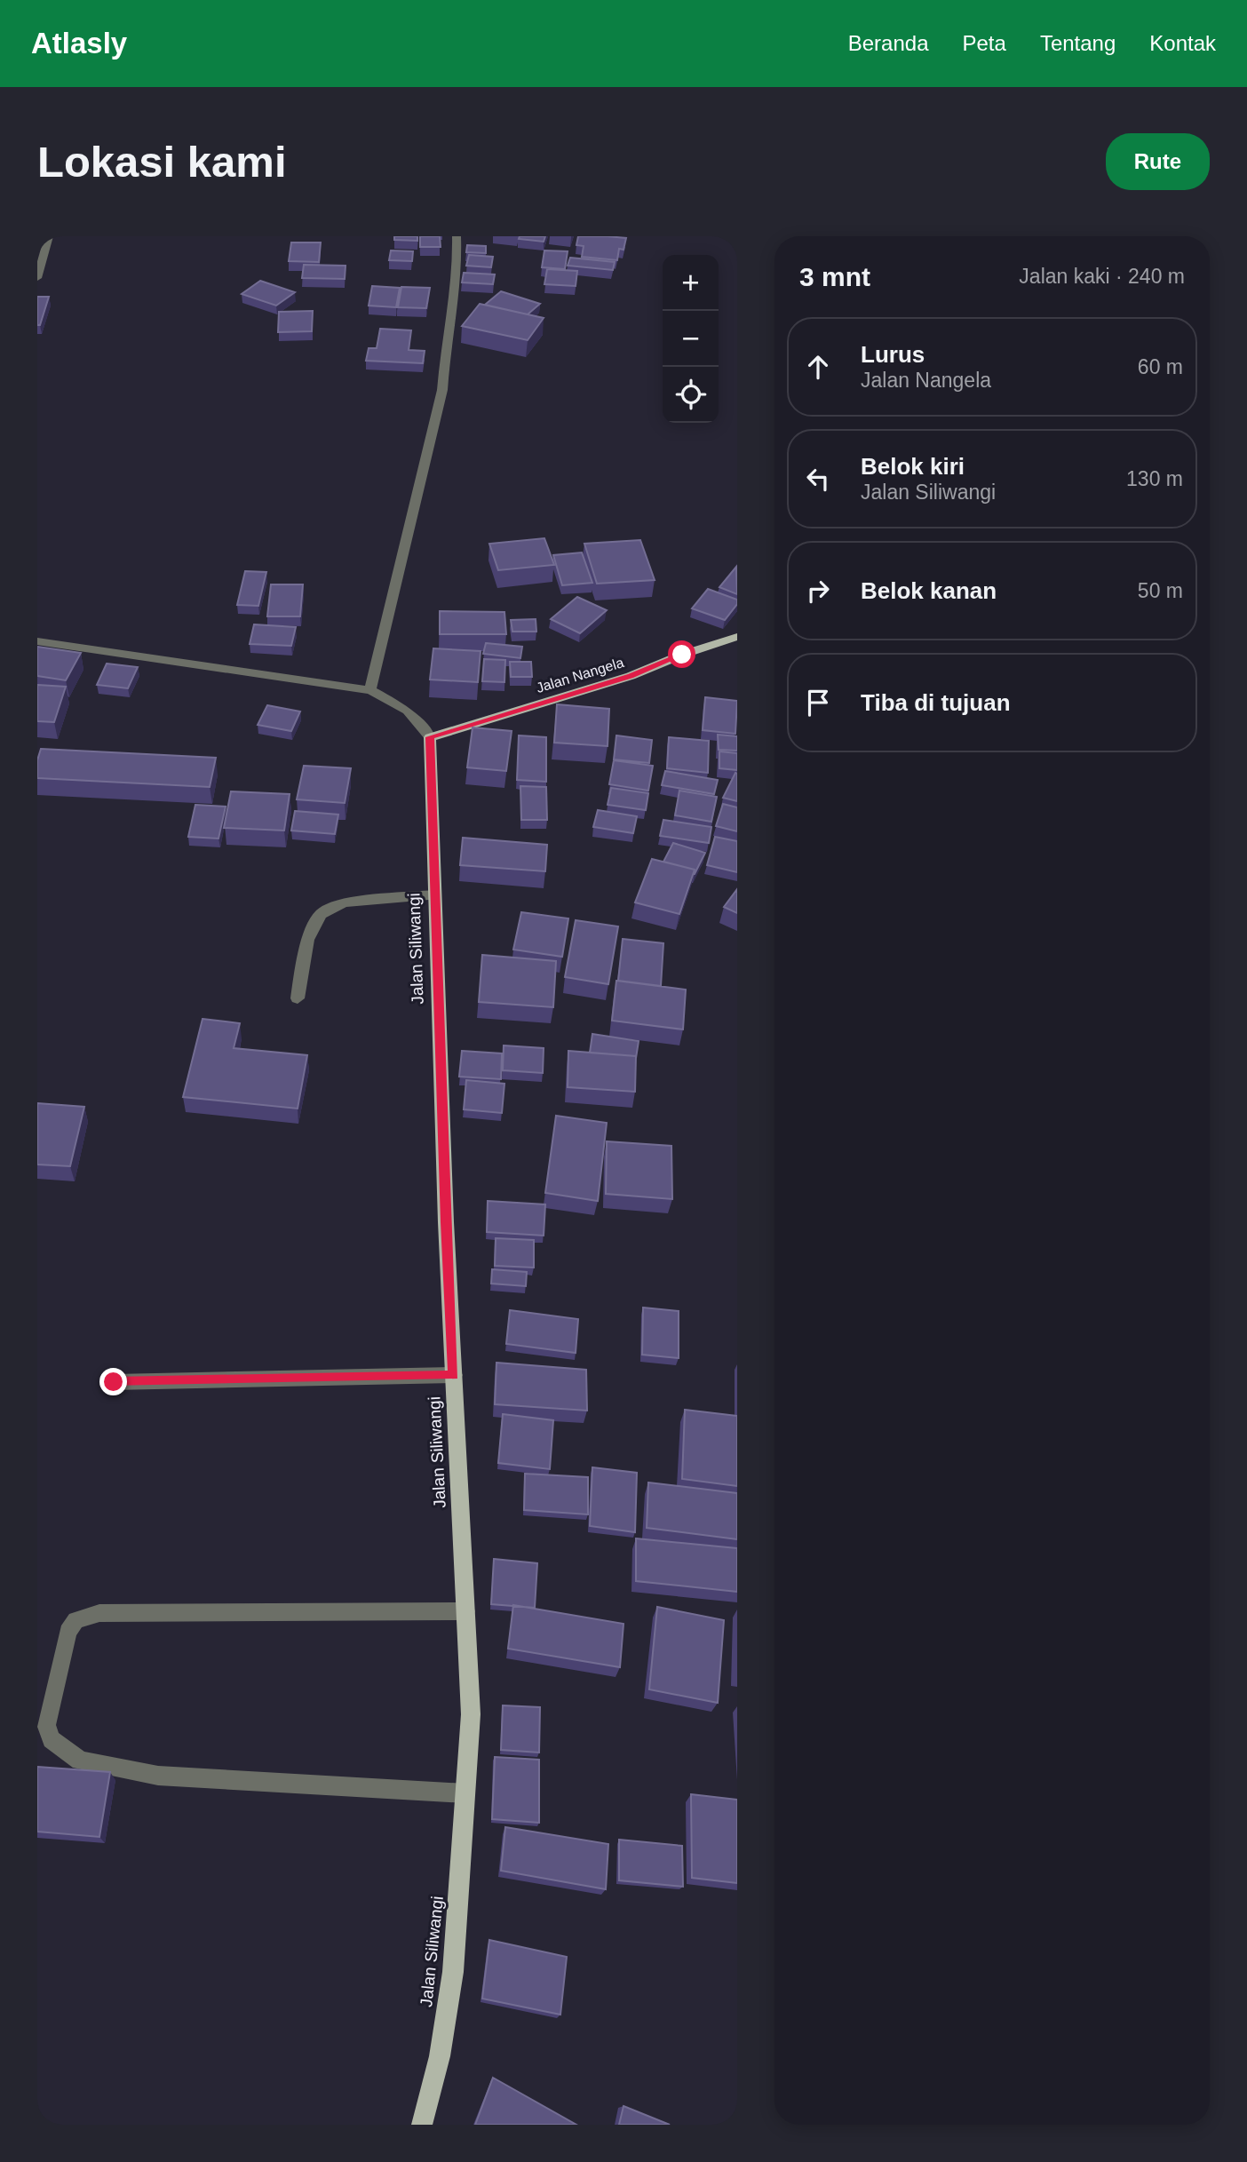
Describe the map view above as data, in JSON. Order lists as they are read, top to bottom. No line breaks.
{"streets":{"main road":["Jalan Nangela","Jalan Siliwangi"]},"crossings":[["Jalan Nangela","Jalan Siliwangi"]],"page":{"header":"Atlasly","nav":["Beranda","Peta","Tentang","Kontak"],"buttons":"Rute","title":"Lokasi kami","heading":["3 mnt","Jalan kaki · 240 m"],"map_buttons":["+","−"],"list":[["Lurus","Jalan Nangela","60 m"],["Belok kiri","Jalan Siliwangi","130 m"],["Belok kanan","50 m"],"Tiba di tujuan"]}}
